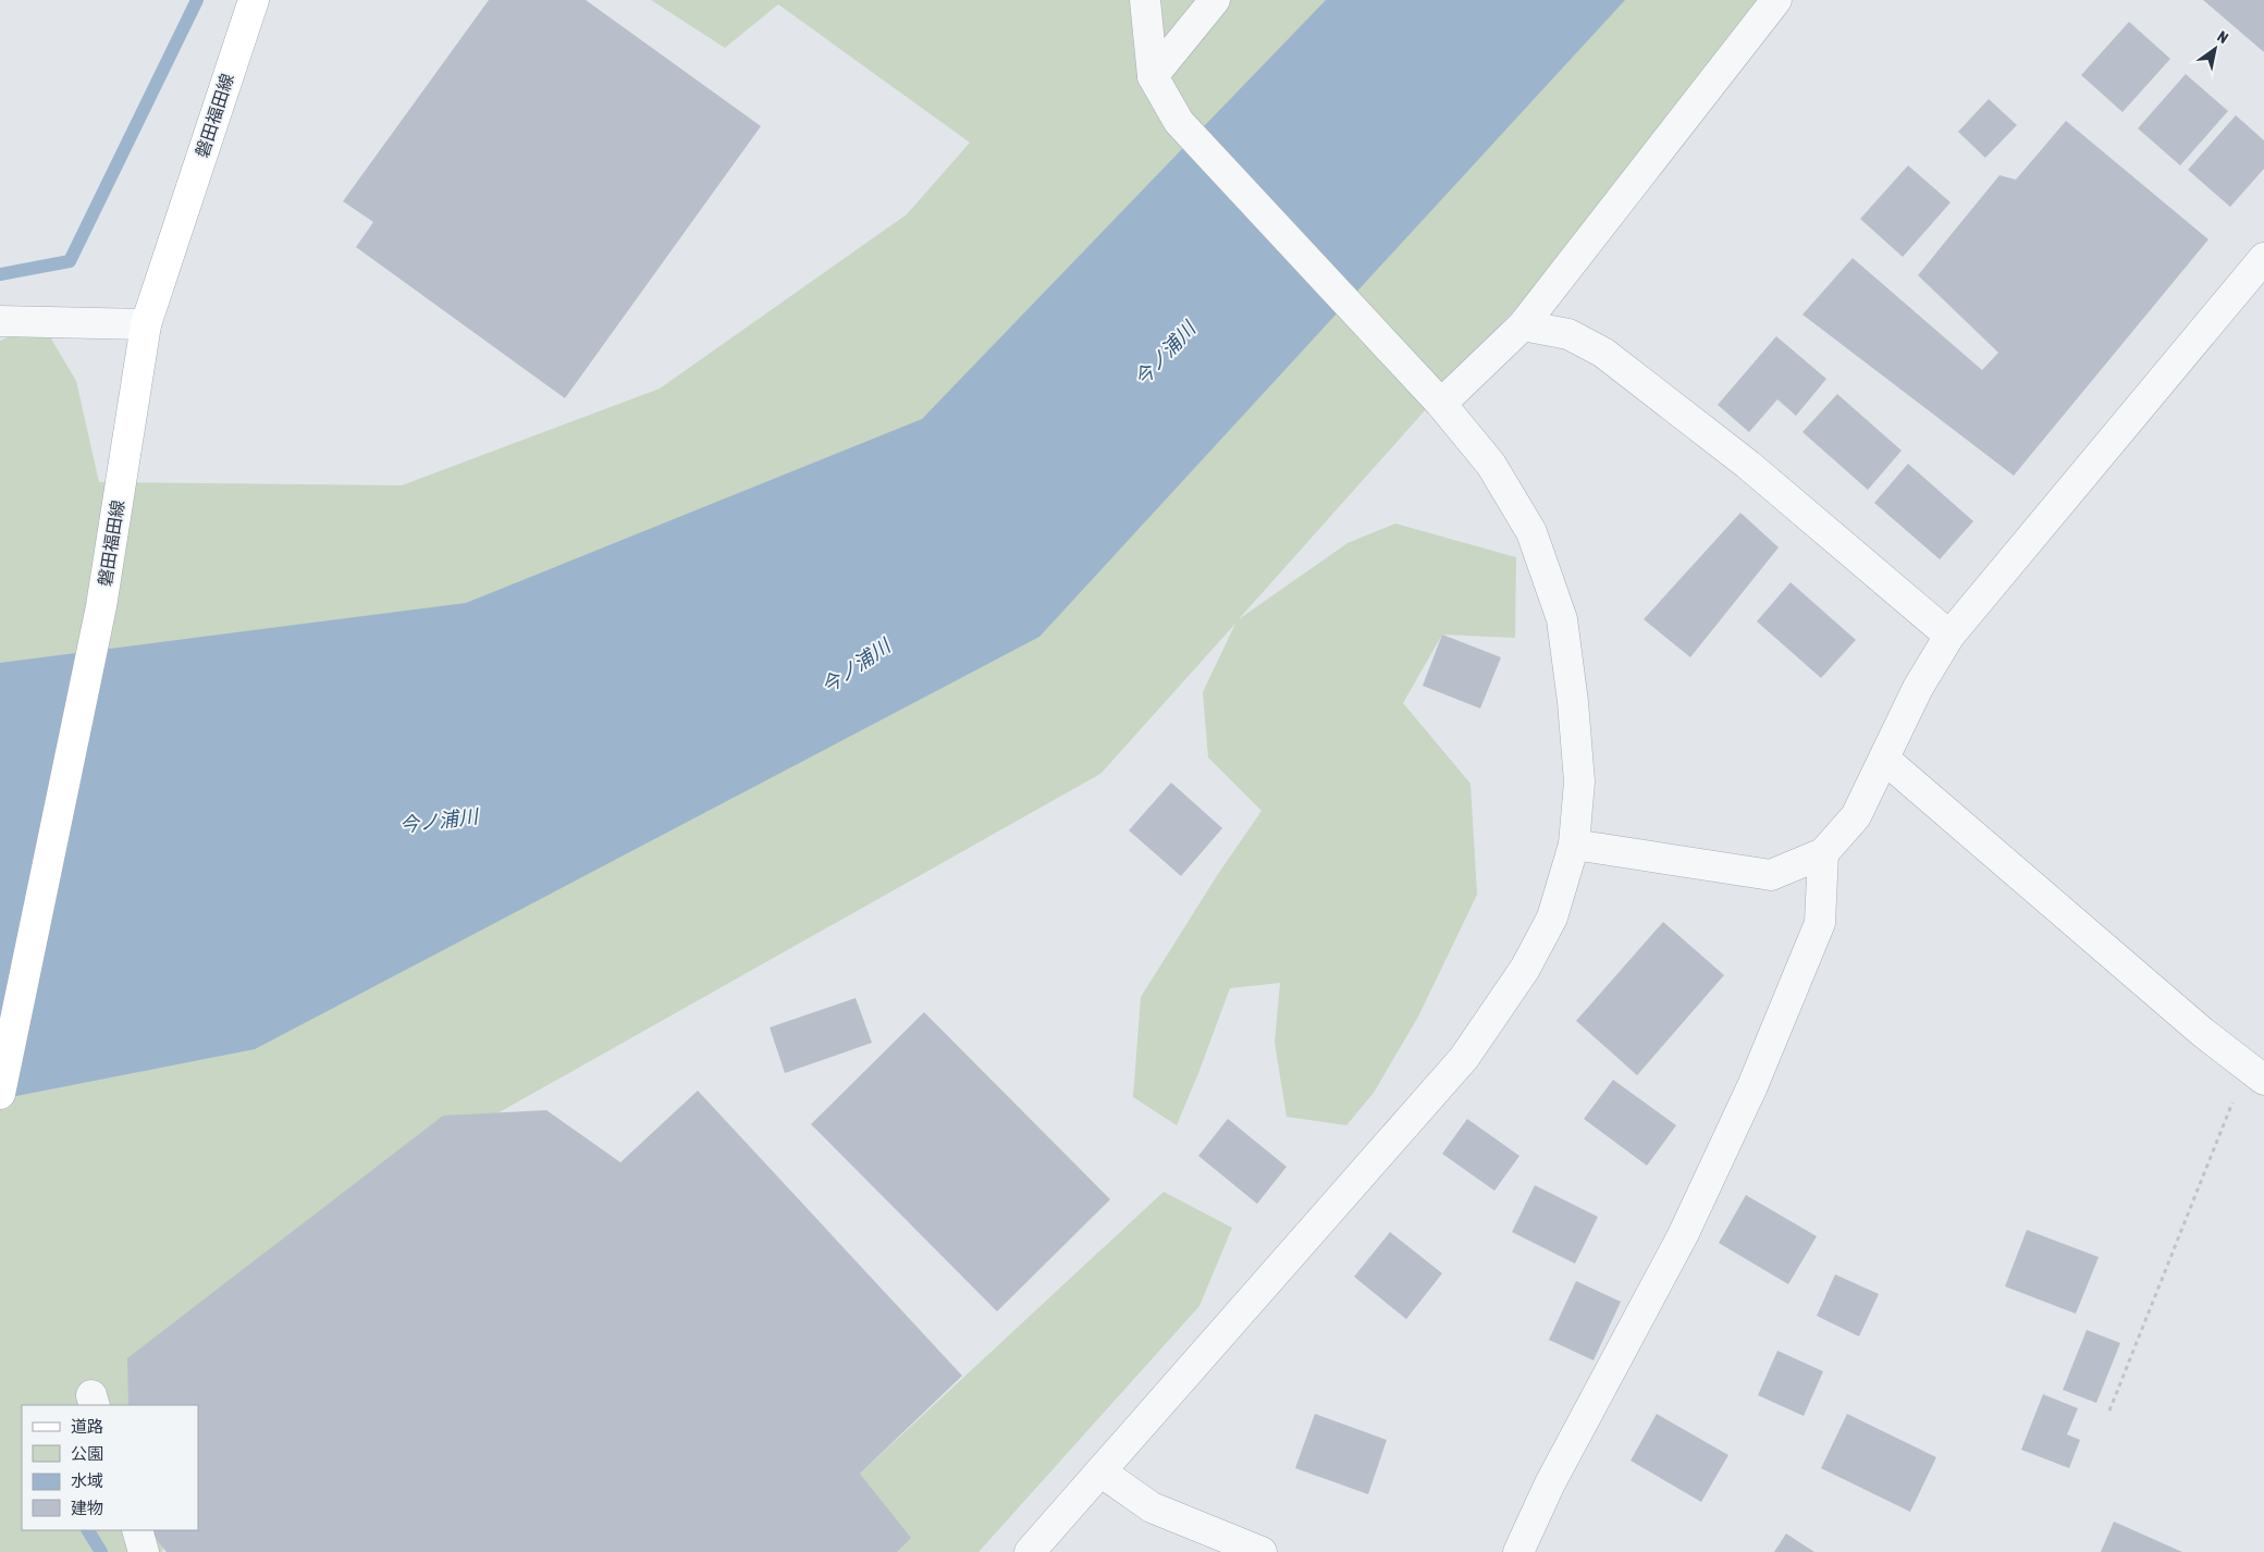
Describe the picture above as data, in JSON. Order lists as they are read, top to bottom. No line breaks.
{"streets":{"main road":["磐田福田線"]},"water":["今ノ浦川"],"legend":["道路","公園","水域","建物"],"north":"top right"}
